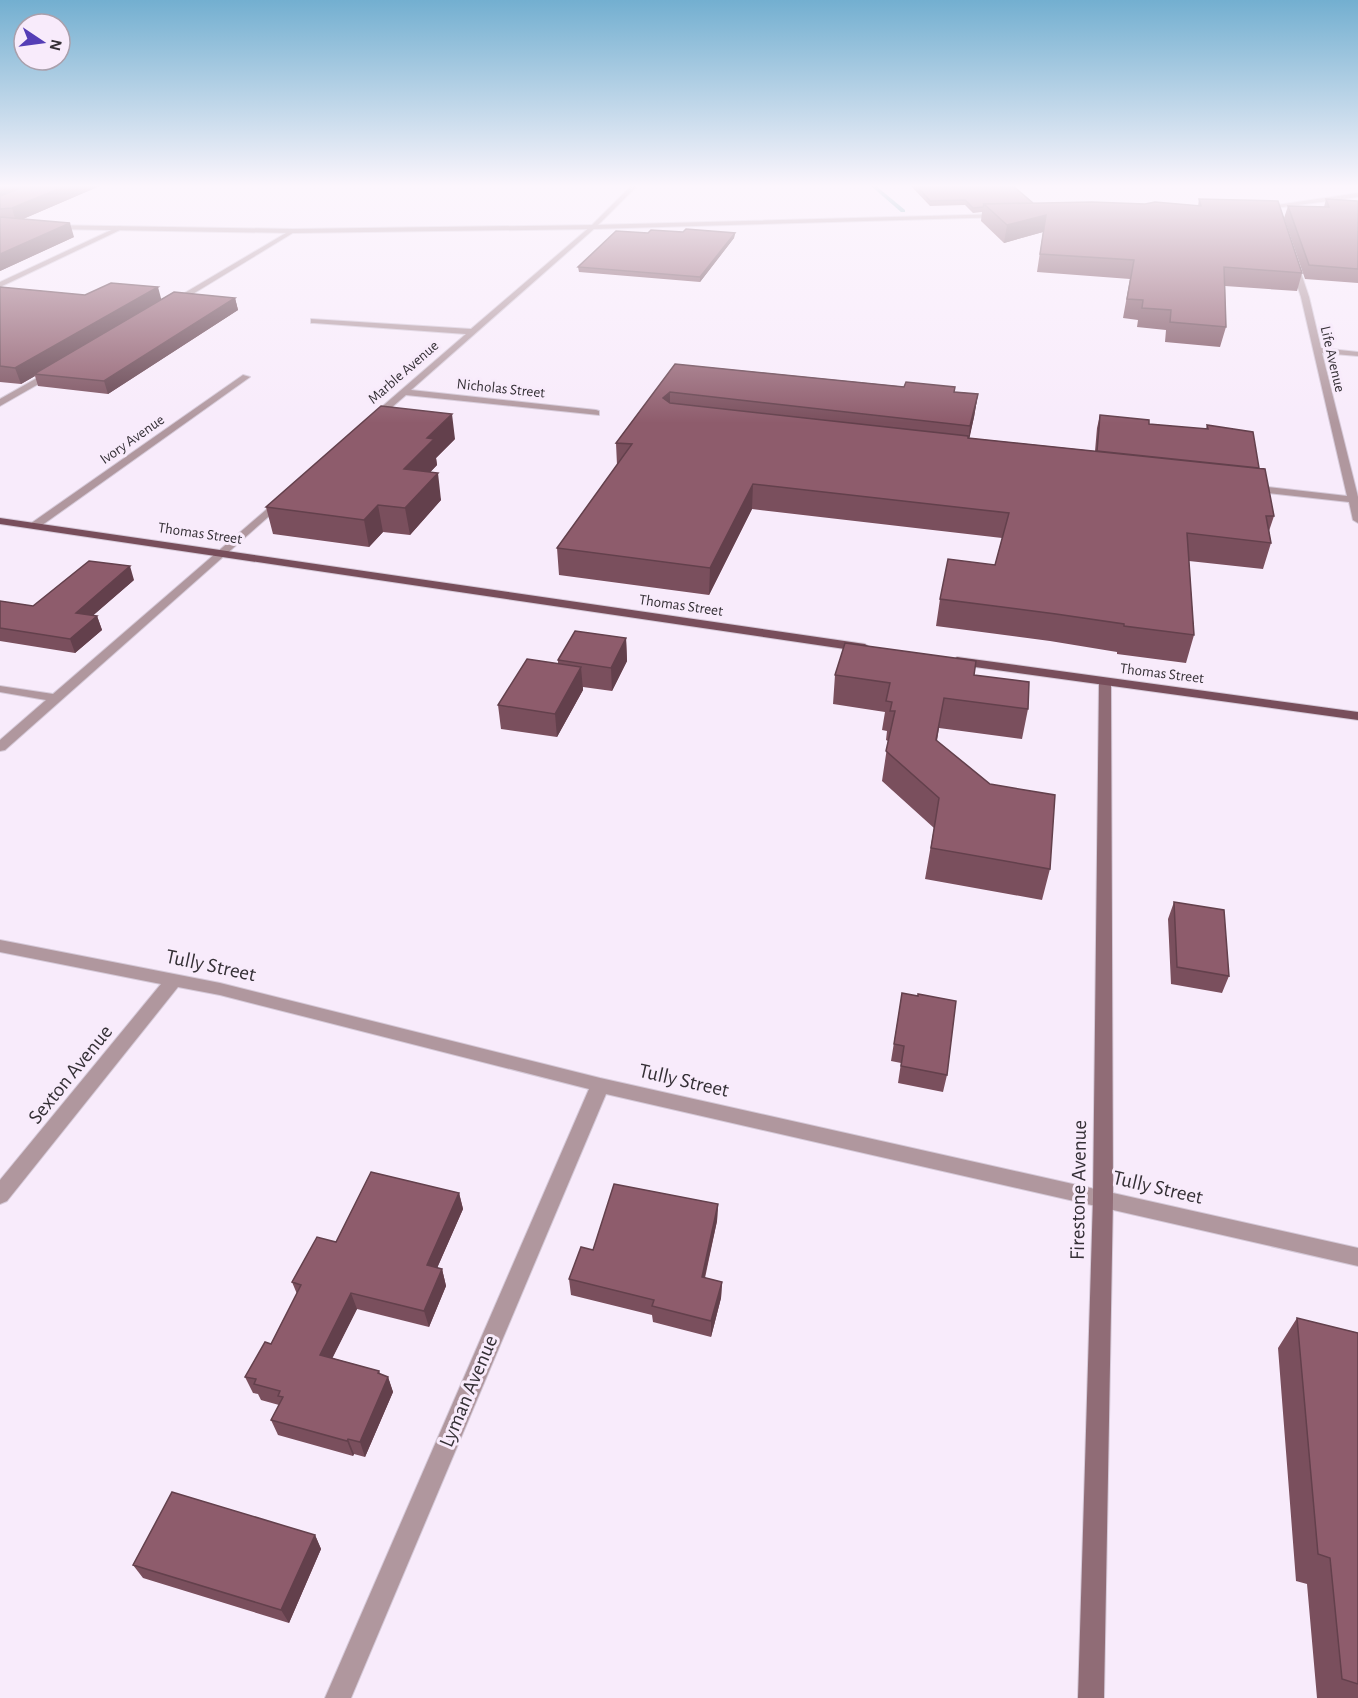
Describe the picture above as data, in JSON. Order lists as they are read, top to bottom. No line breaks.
{"streets":{"main road":["Thomas Street","Firestone Avenue"],"street":["Life Avenue","Marble Avenue","Nicholas Street","Ivory Avenue","Tully Street","Sexton Avenue","Lyman Avenue"]},"crossings":[["Marble Avenue","Nicholas Street"],["Ivory Avenue","Thomas Street"],["Thomas Street","Firestone Avenue"],["Tully Street","Sexton Avenue"],["Tully Street","Firestone Avenue"],["Tully Street","Lyman Avenue"]],"north":"right"}
